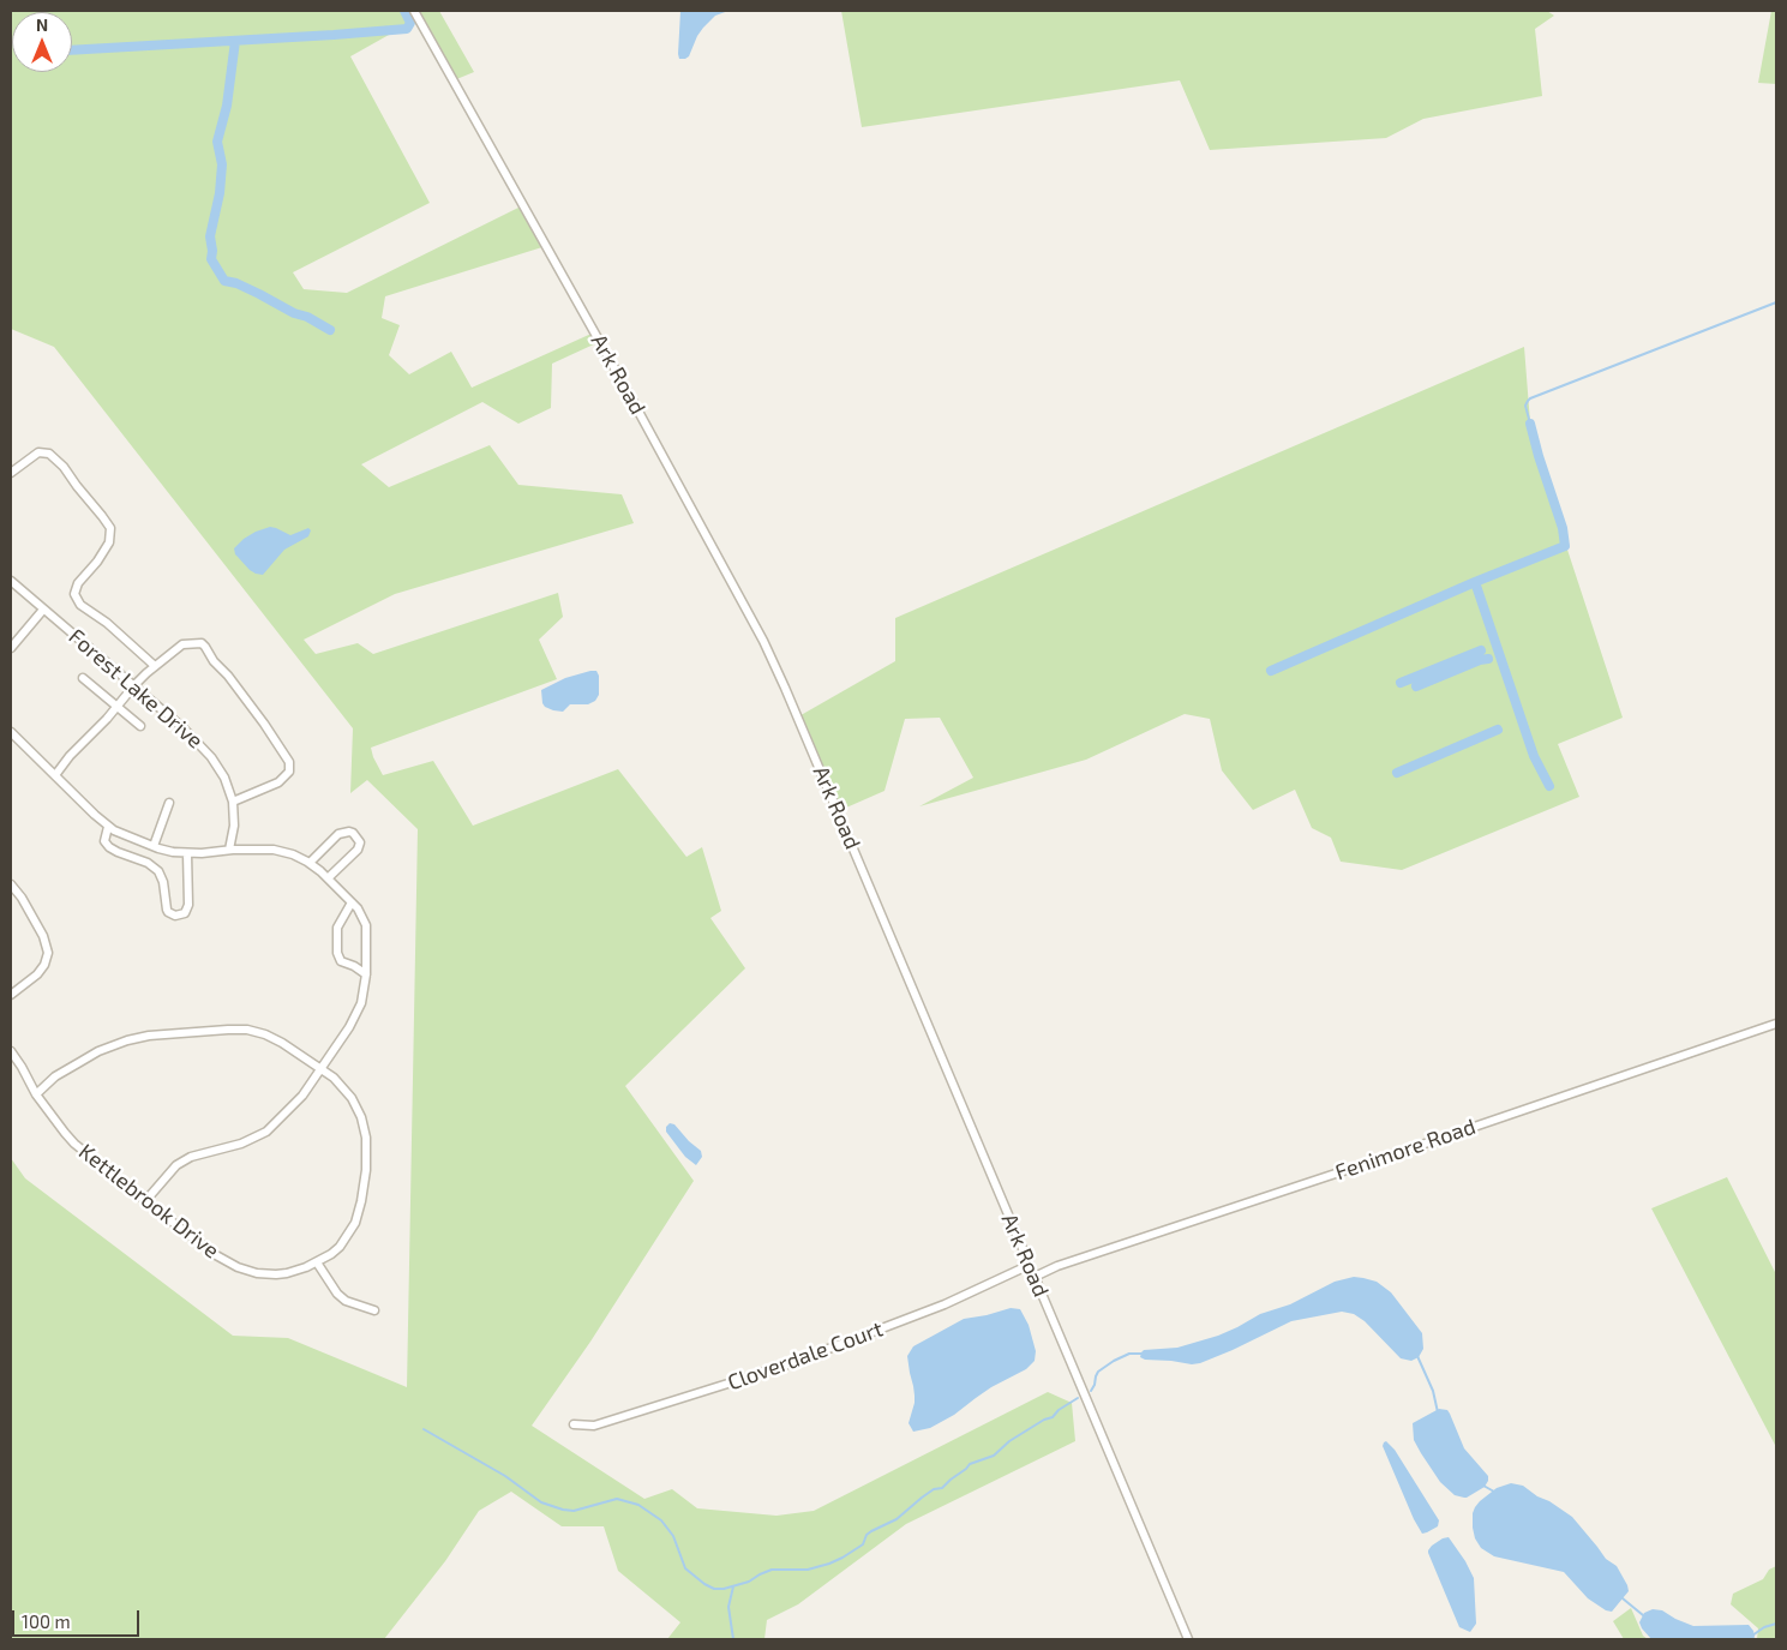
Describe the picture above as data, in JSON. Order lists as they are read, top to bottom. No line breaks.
{"streets":{"street":["Ark Road","Forest Lake Drive","Fenimore Road","Kettlebrook Drive","Cloverdale Court"]},"crossings":[["Ark Road","Fenimore Road"],["Ark Road","Cloverdale Court"]],"scale_bar":"100 m","north":"top"}
